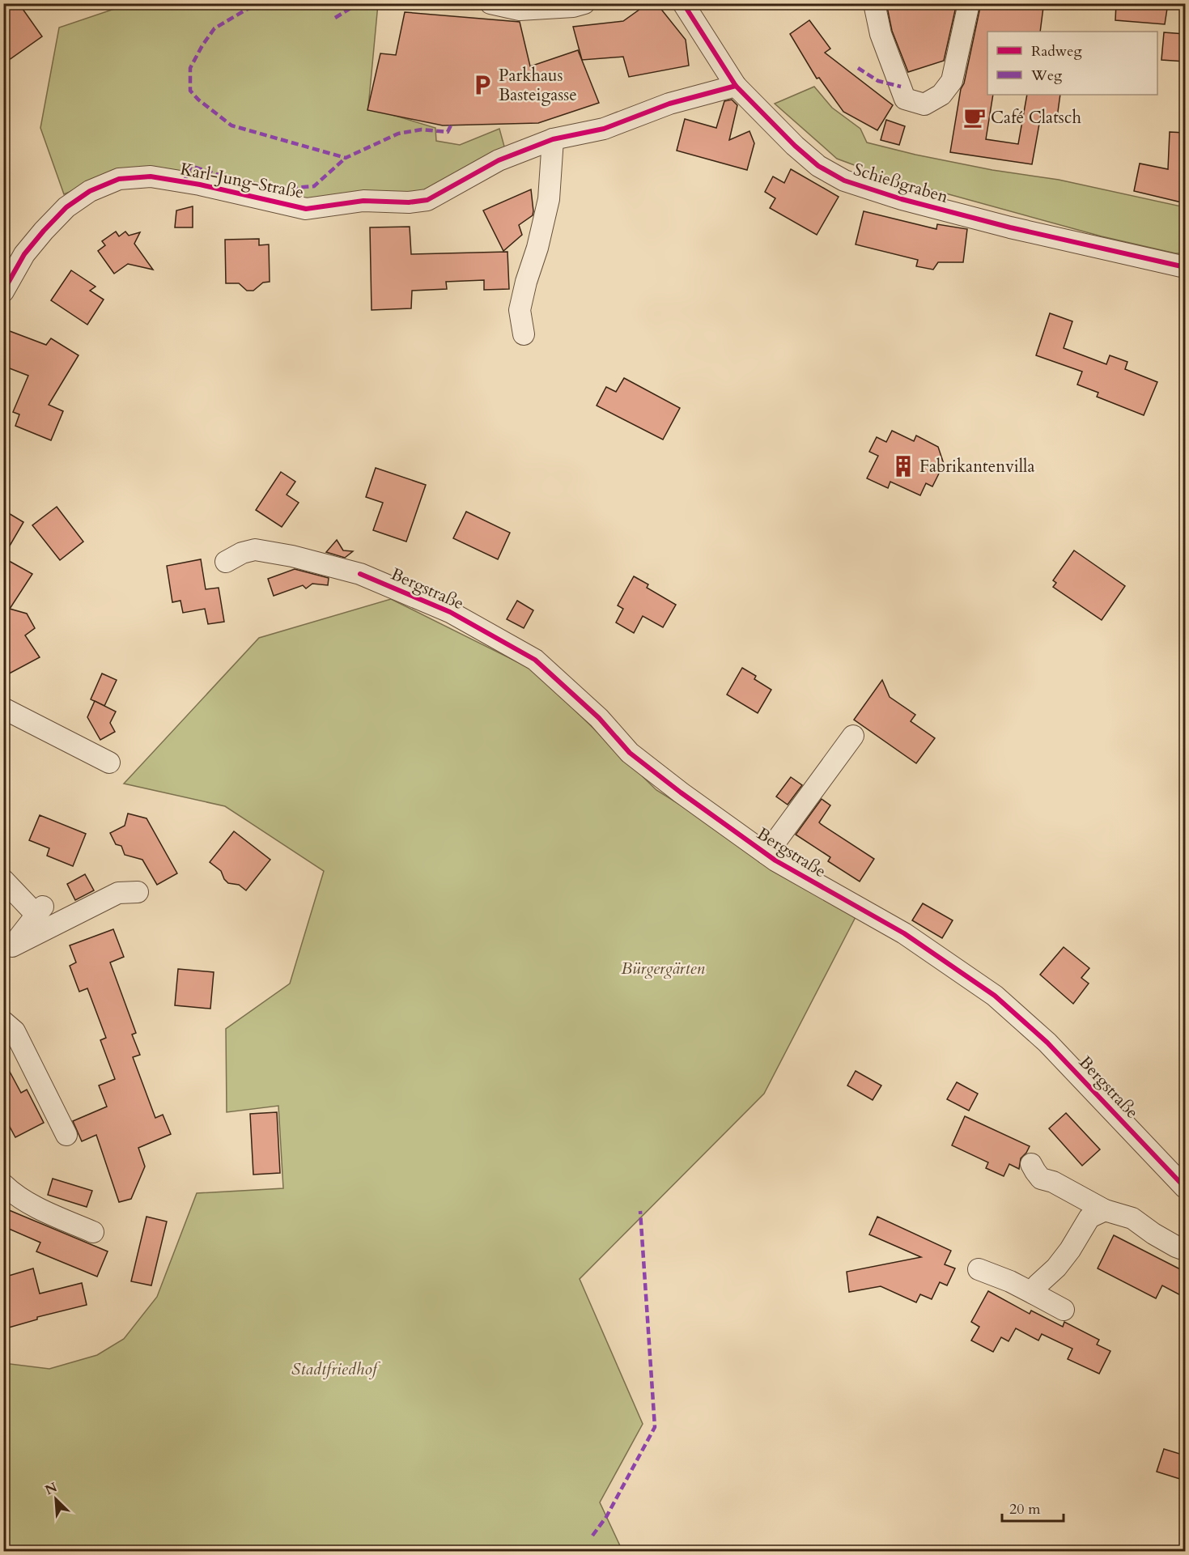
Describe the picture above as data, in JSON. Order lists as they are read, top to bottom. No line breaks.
{"streets":{"street":["Karl-Jung-Straße","Schießgraben","Bergstraße"]},"crossings":[["Karl-Jung-Straße","Schießgraben"]],"parks":["Bürgergärten","Stadtfriedhof"],"places":{"parking":["Parkhaus Basteigasse"],"cafe":["Café Clatsch"],"building":["Fabrikantenvilla"]},"legend":["Radweg","Weg"],"scale_bar":"20 m","north":"top left"}
